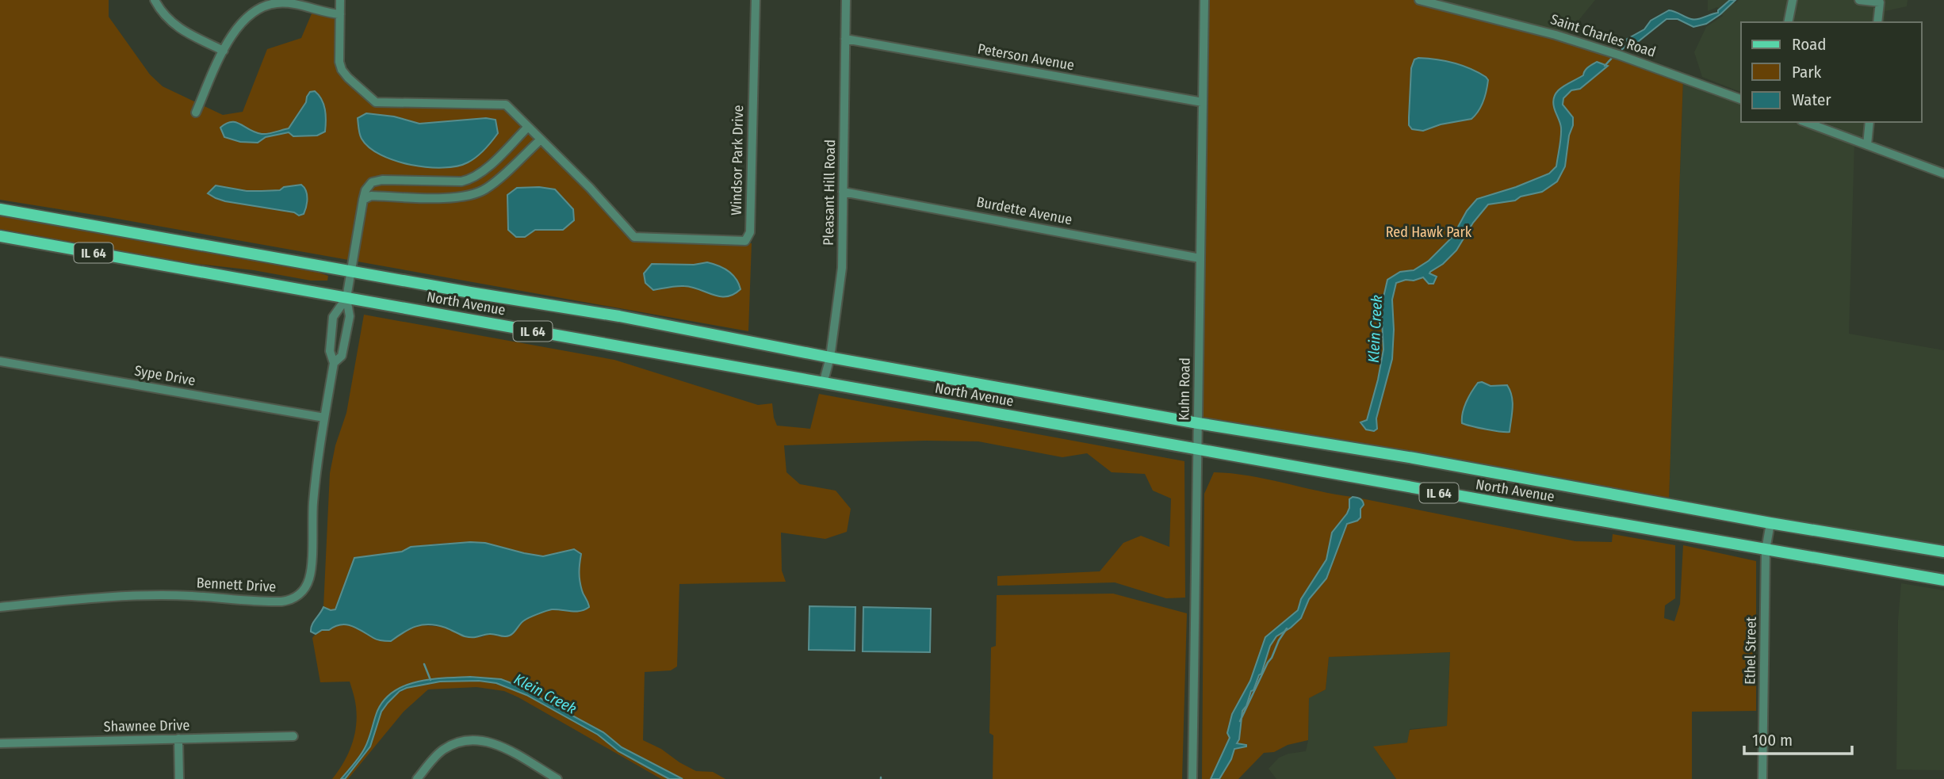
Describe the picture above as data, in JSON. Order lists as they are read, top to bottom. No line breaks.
{"streets":{"main road":["IL 64","North Avenue"],"street":["Saint Charles Road","Peterson Avenue","Windsor Park Drive","Pleasant Hill Road","Burdette Avenue","Sype Drive","Kuhn Road","Bennett Drive","Ethel Street","Shawnee Drive"]},"crossings":[["Peterson Avenue","Pleasant Hill Road"],["Peterson Avenue","Kuhn Road"],["Pleasant Hill Road","Burdette Avenue"],["Pleasant Hill Road","North Avenue"],["Burdette Avenue","Kuhn Road"],["North Avenue","Kuhn Road"],["North Avenue","Bennett Drive"],["North Avenue","Ethel Street"],["Sype Drive","Bennett Drive"]],"water":["Klein Creek"],"parks":["Red Hawk Park"],"legend":["Road","Park","Water"],"scale_bar":"100 m"}
